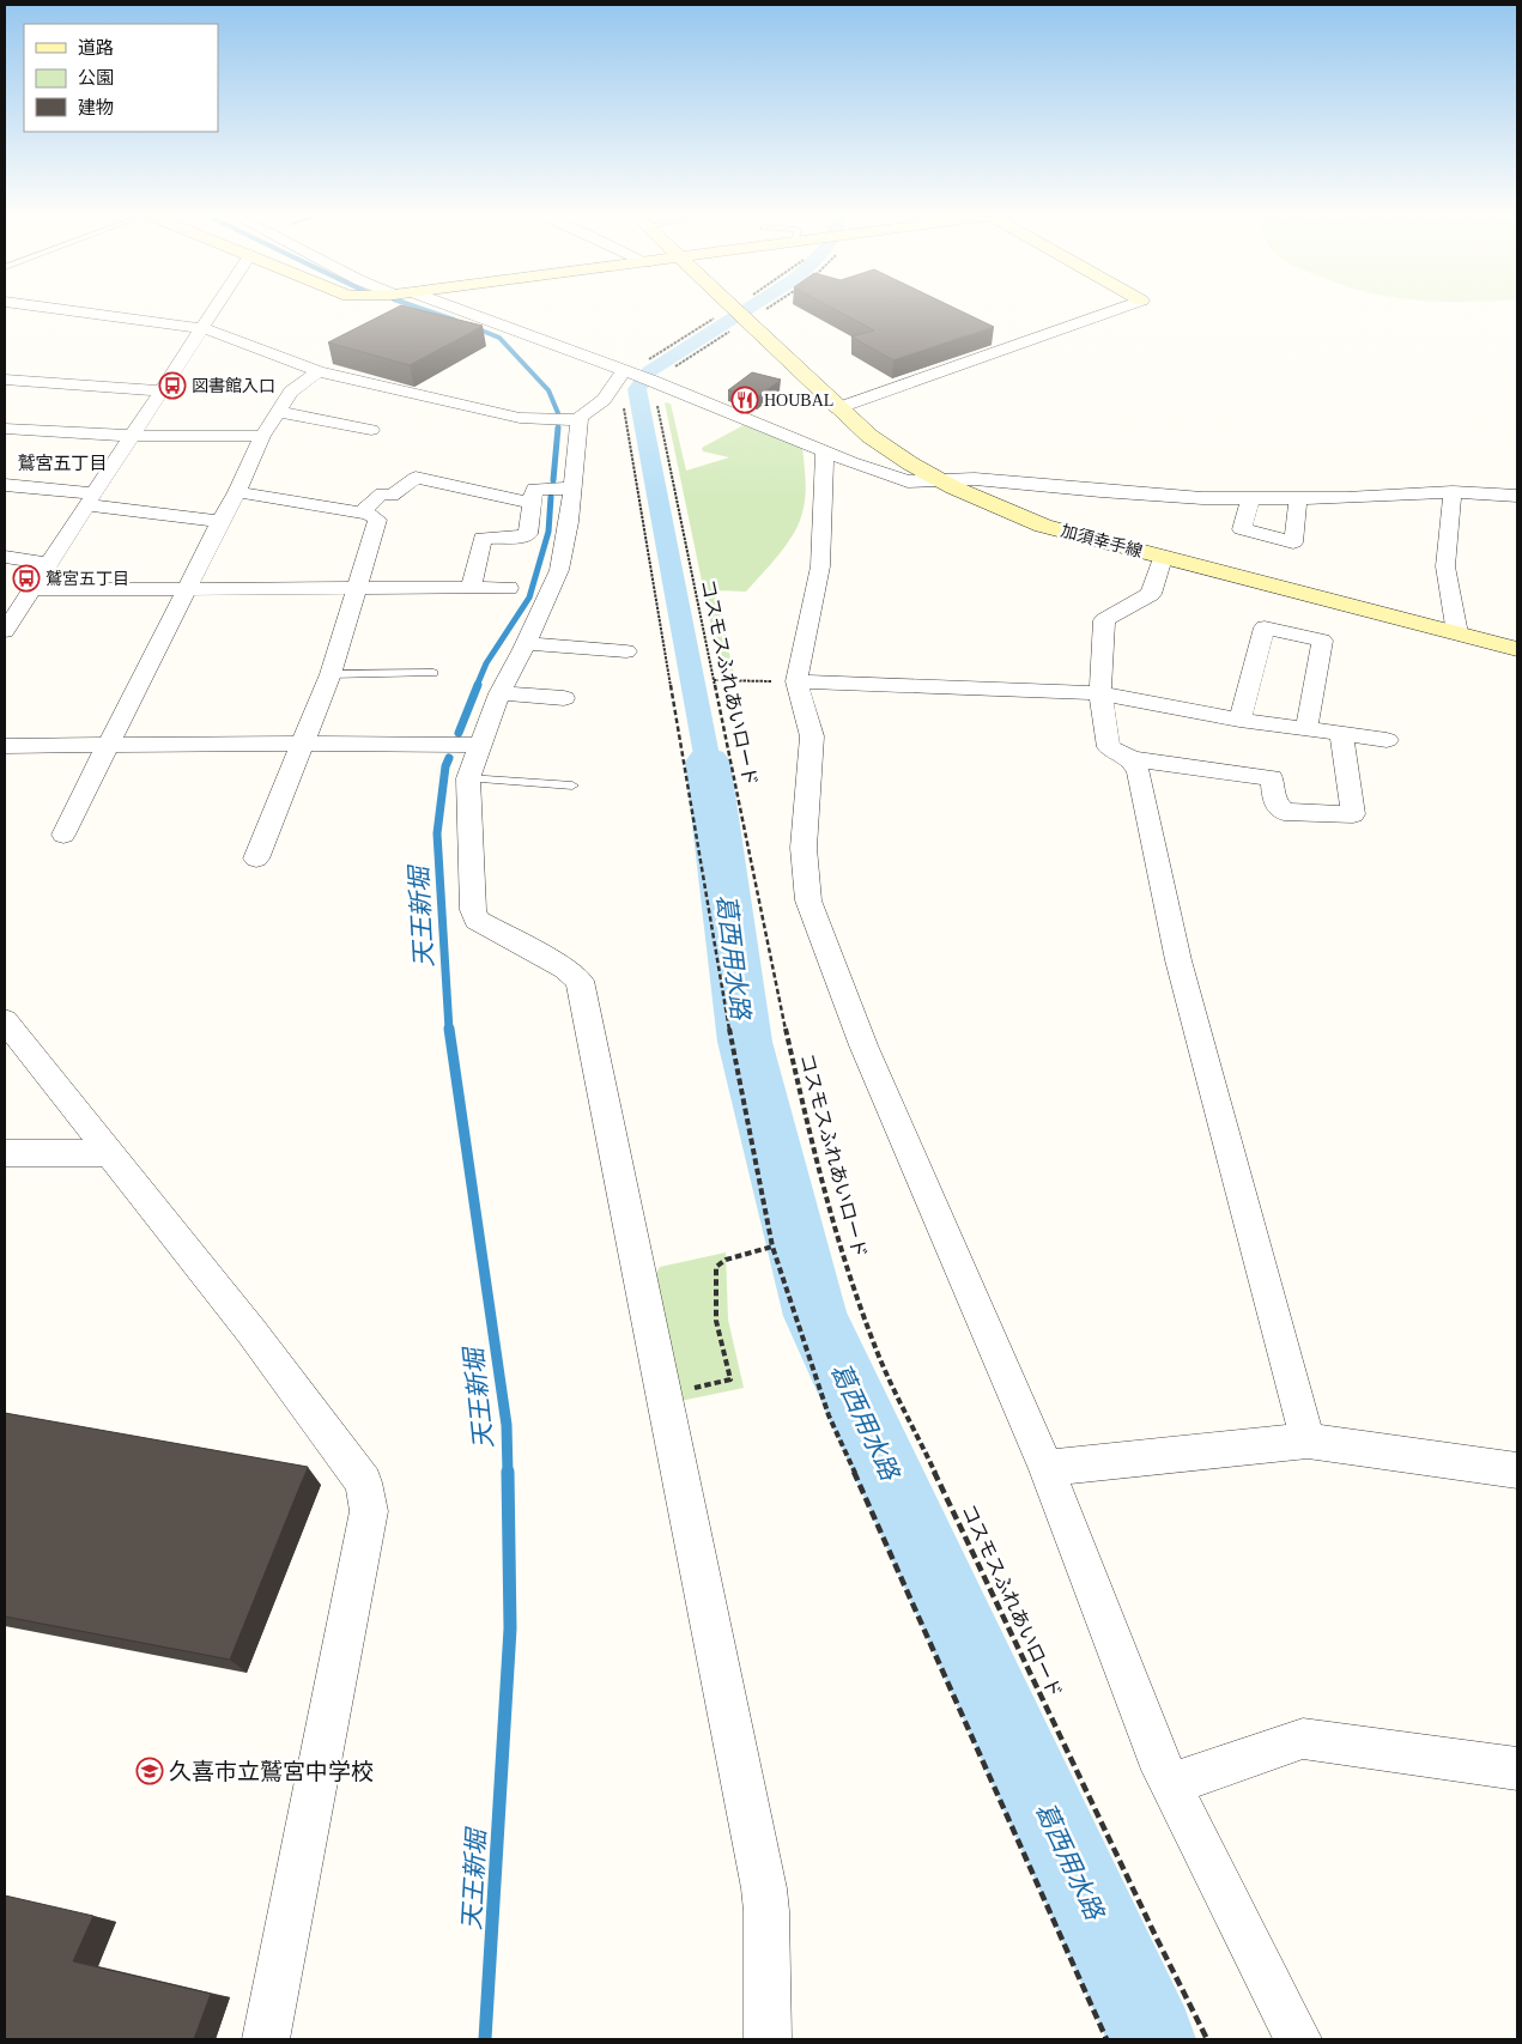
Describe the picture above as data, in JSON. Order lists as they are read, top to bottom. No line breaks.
{"streets":{"main road":["加須幸手線"],"path":["コスモスふれあいロード"]},"districts":["鷲宮五丁目"],"water":["天王新堀","葛西用水路"],"places":{"bus stop":["図書館入口","鷲宮五丁目"],"restaurant":["HOUBAL"],"school or university":["久喜市立鷲宮中学校"]},"legend":["道路","公園","建物"]}
